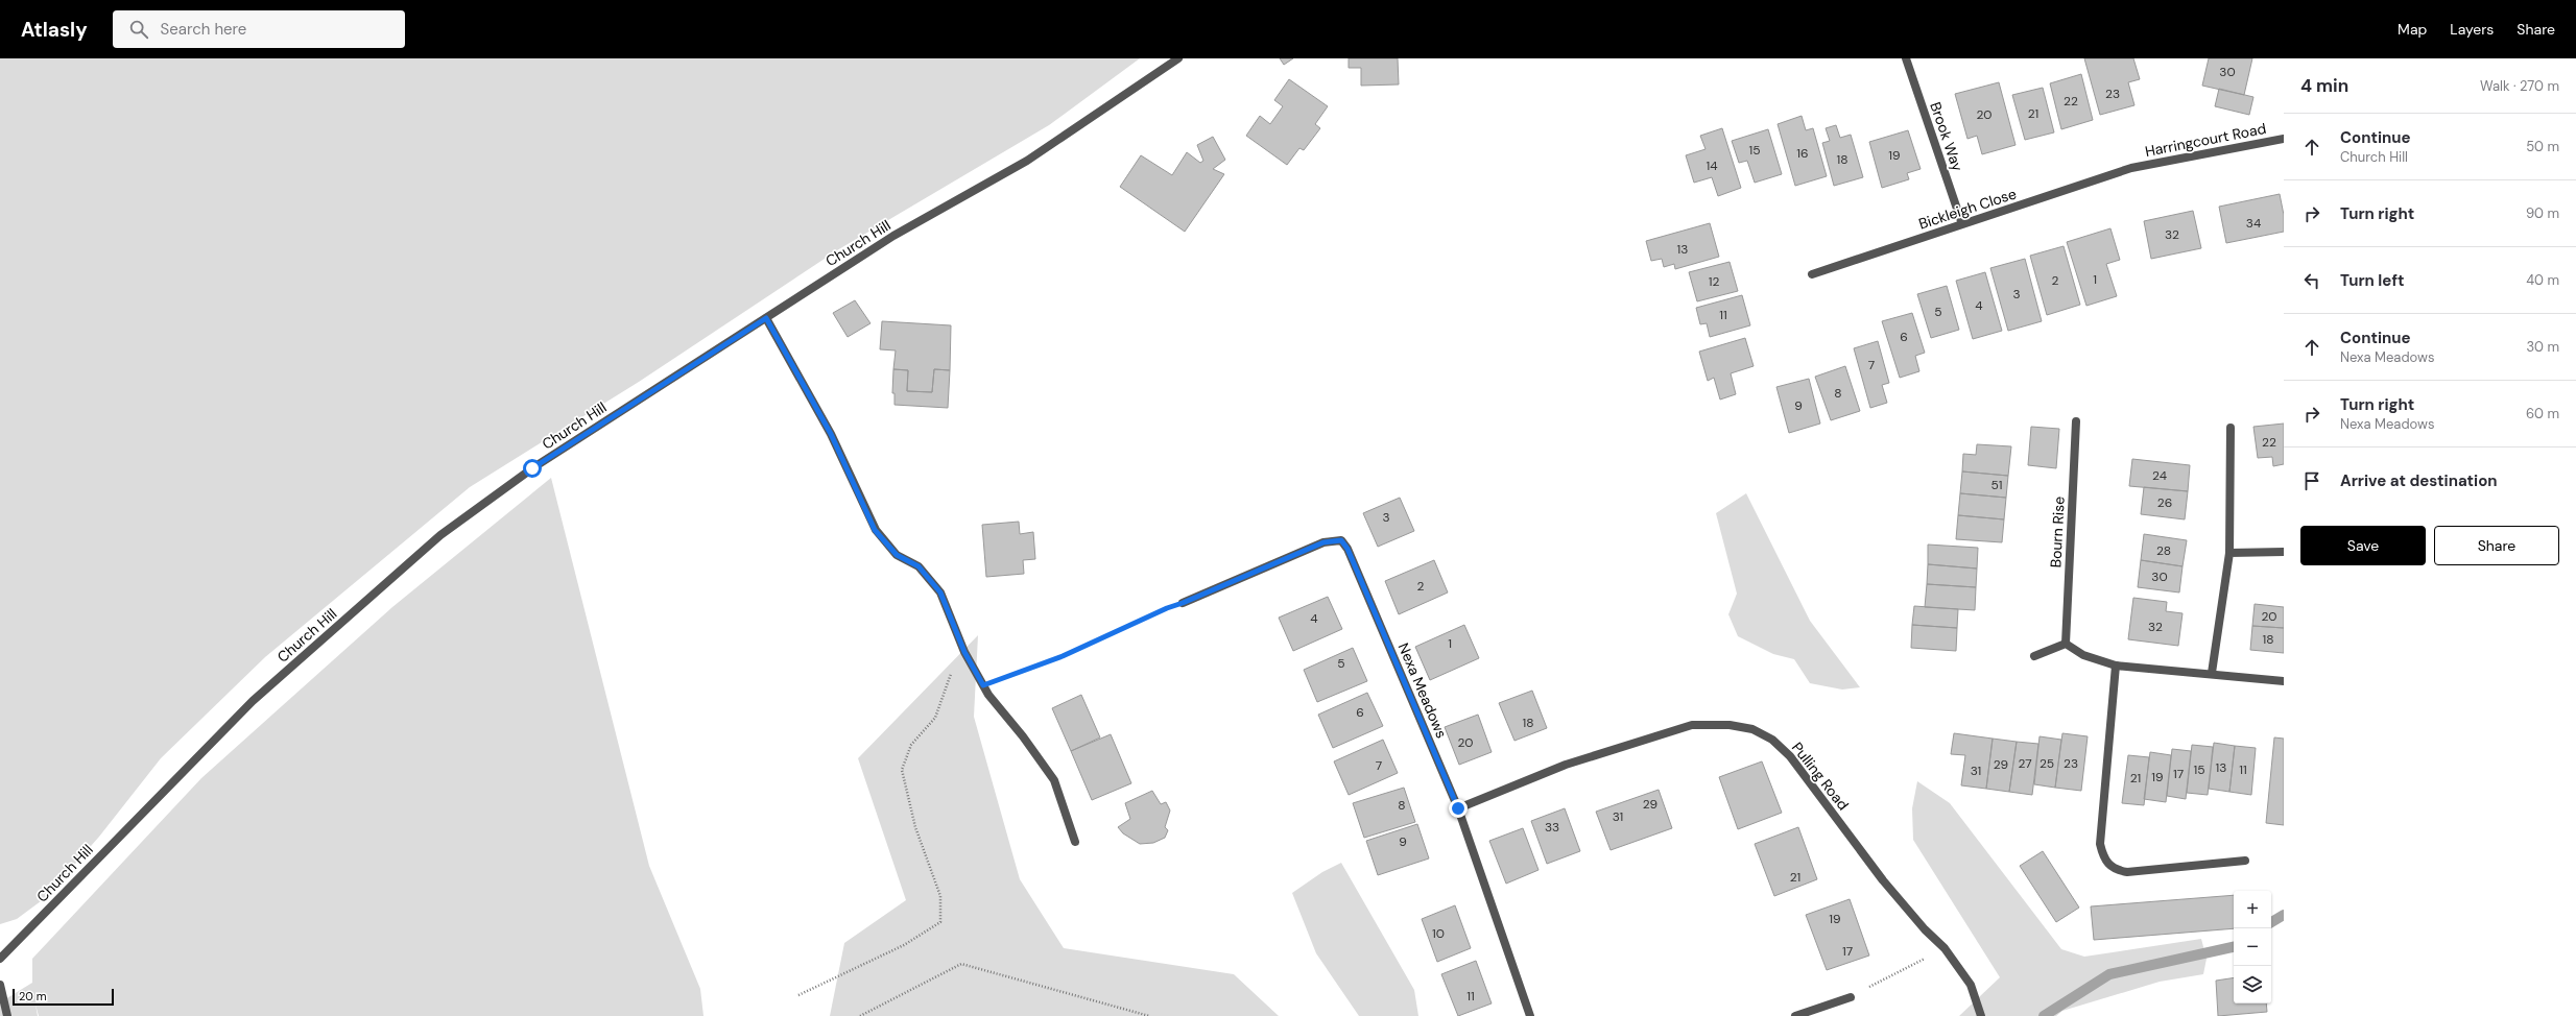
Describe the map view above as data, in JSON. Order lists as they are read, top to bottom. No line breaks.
{"streets":{"street":["Brook Way","Harringcourt Road","Bickleigh Close","Church Hill","Bourn Rise","Nexa Meadows","Pulling Road"]},"crossings":[["Brook Way","Bickleigh Close"],["Harringcourt Road","Bickleigh Close"],["Nexa Meadows","Pulling Road"]],"house_numbers":["30","23","22","21","20","15","16","19","18","14","34","32","13","1","2","12","3","4","5","11","6","7","8","9","22","24","51","26","3","28","30","2","20","4","32","18","1","5","6","18","20","27","25","23","29","7","13","15","11","31","17","19","21","29","8","31","33","9","21","19","10","17","11"],"scale_bar":"20 m","page":{"header":"Atlasly","search":"Search here","nav":["Map","Layers","Share"],"heading":["4 min","Walk · 270 m"],"list":[["Continue","Church Hill","50 m"],["Turn right","90 m"],["Turn left","40 m"],["Continue","Nexa Meadows","30 m"],["Turn right","Nexa Meadows","60 m"],"Arrive at destination"],"buttons":["Save","Share"],"map_buttons":["+","−"],"scale":"20 m"}}
